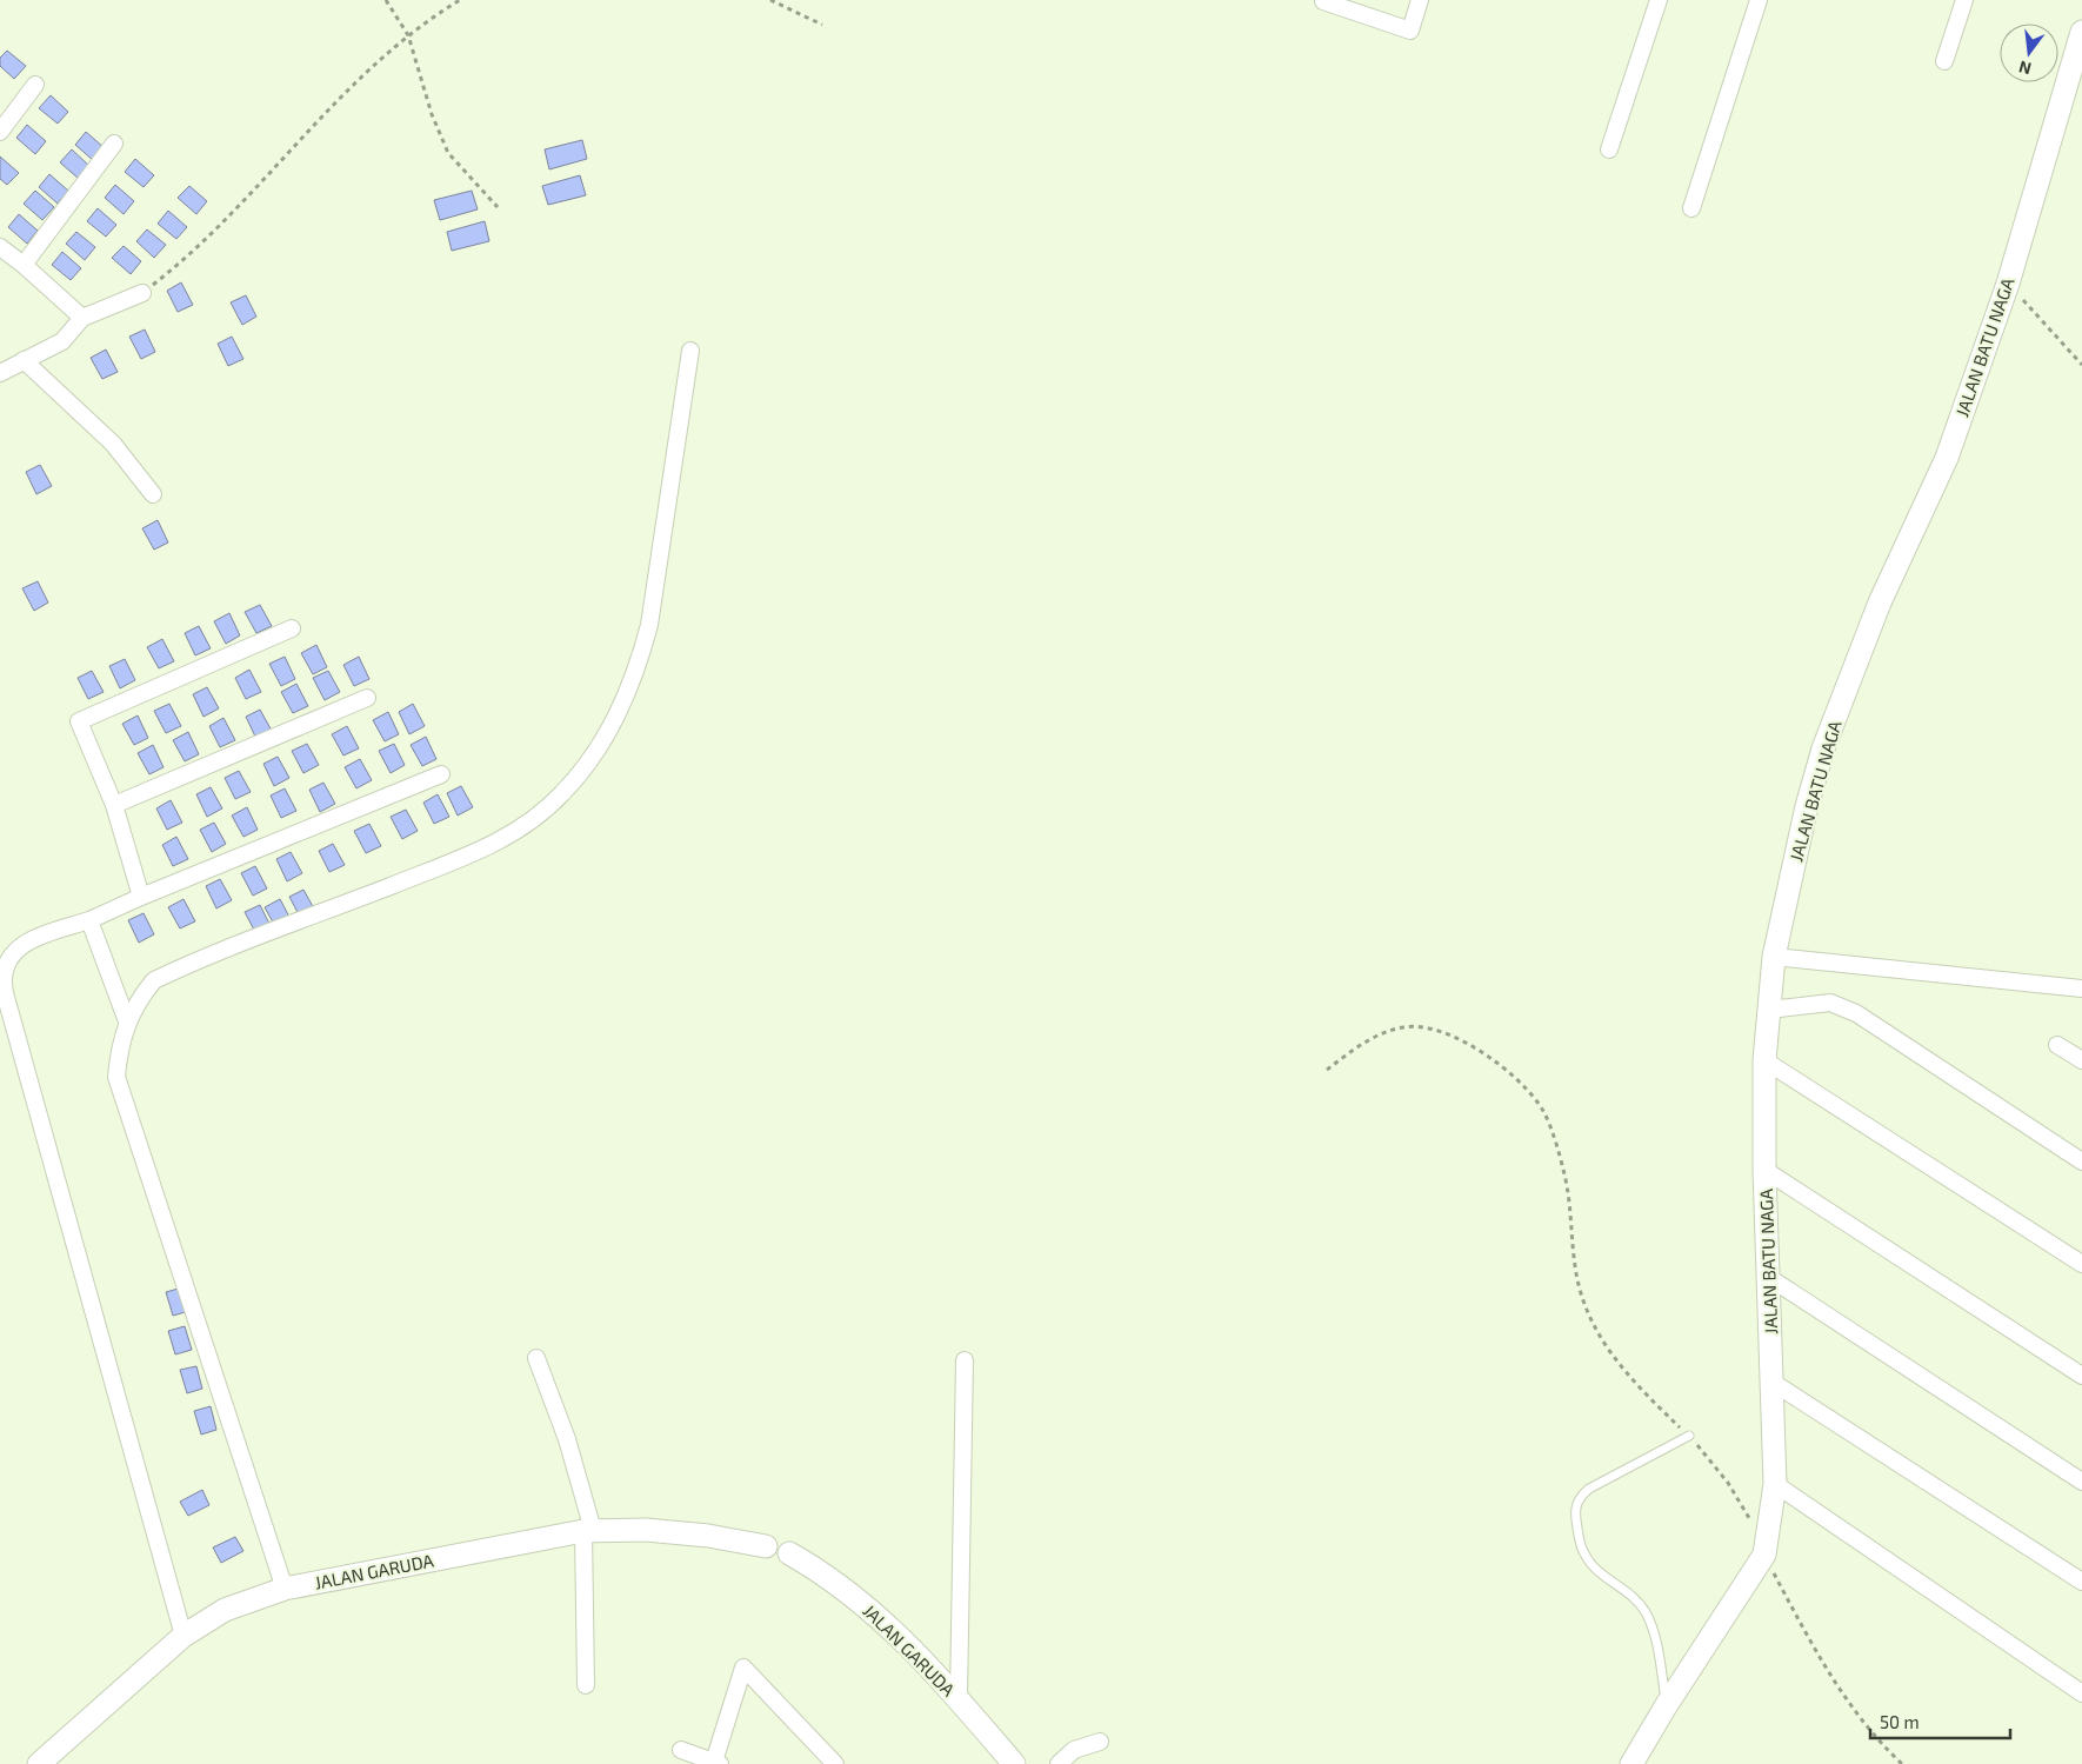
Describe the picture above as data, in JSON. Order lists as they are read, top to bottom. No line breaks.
{"streets":{"street":["JALAN BATU NAGA","JALAN GARUDA"]},"scale_bar":"50 m","north":"bottom"}
